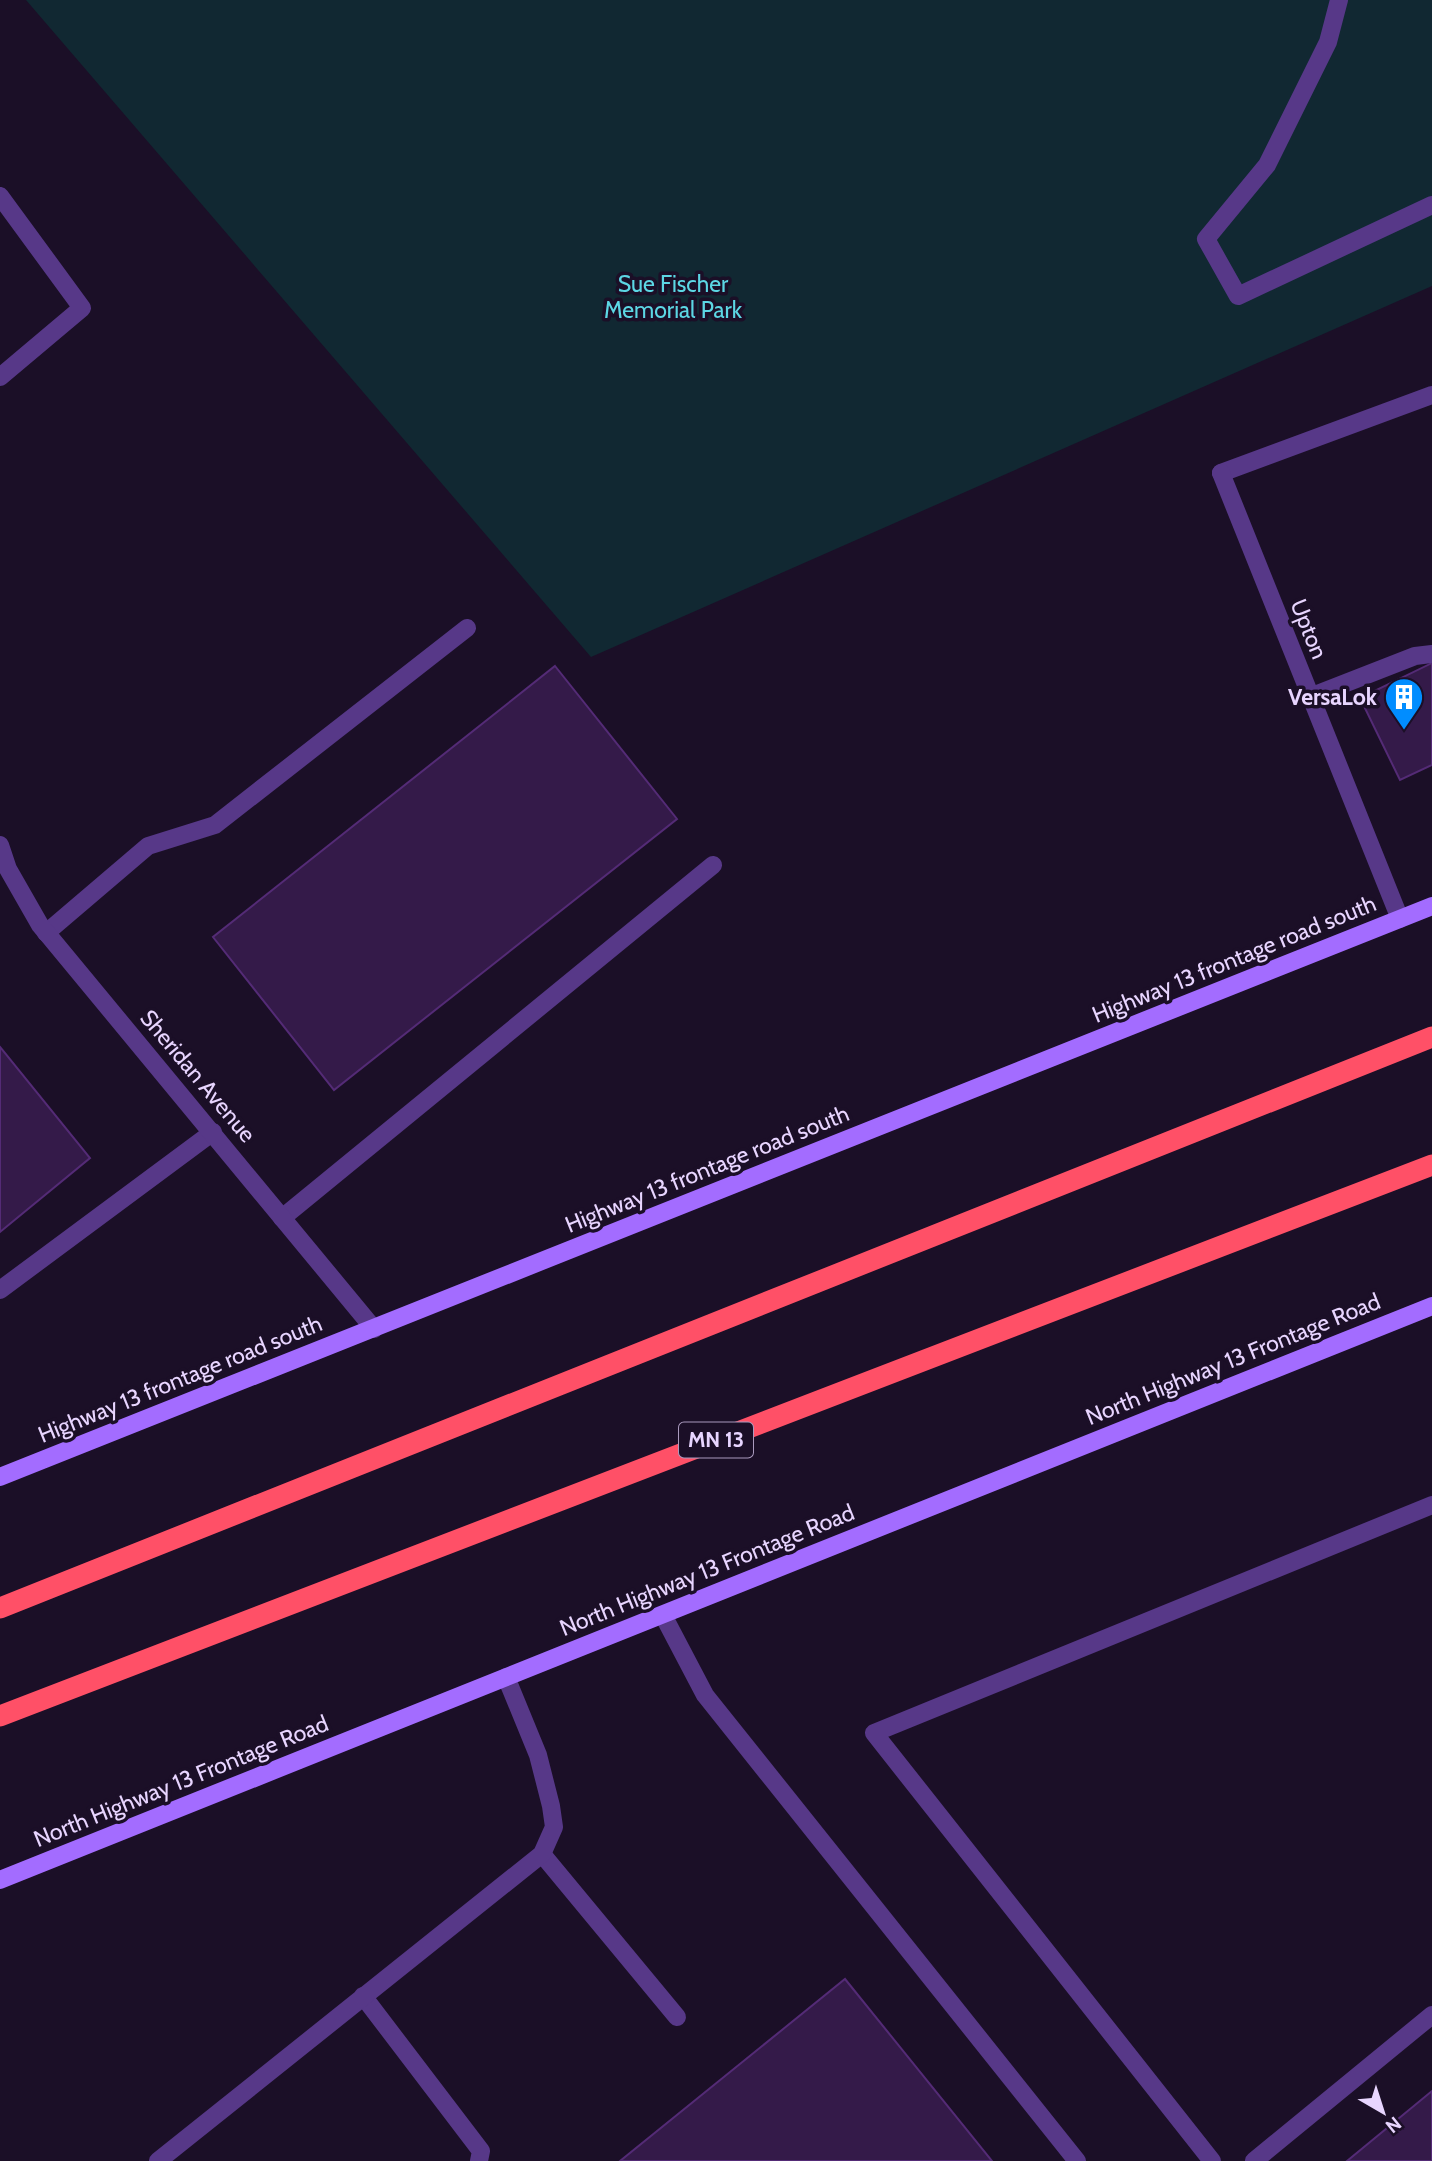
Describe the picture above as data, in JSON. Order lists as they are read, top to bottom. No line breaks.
{"streets":{"highway":["MN 13"],"street":["Upton","Highway 13 frontage road south","Sheridan Avenue","North Highway 13 Frontage Road"]},"crossings":[["Upton","Highway 13 frontage road south"],["Highway 13 frontage road south","Sheridan Avenue"]],"parks":["Sue Fischer Memorial Park"],"places":{"building":["VersaLok"]},"north":"bottom right"}
